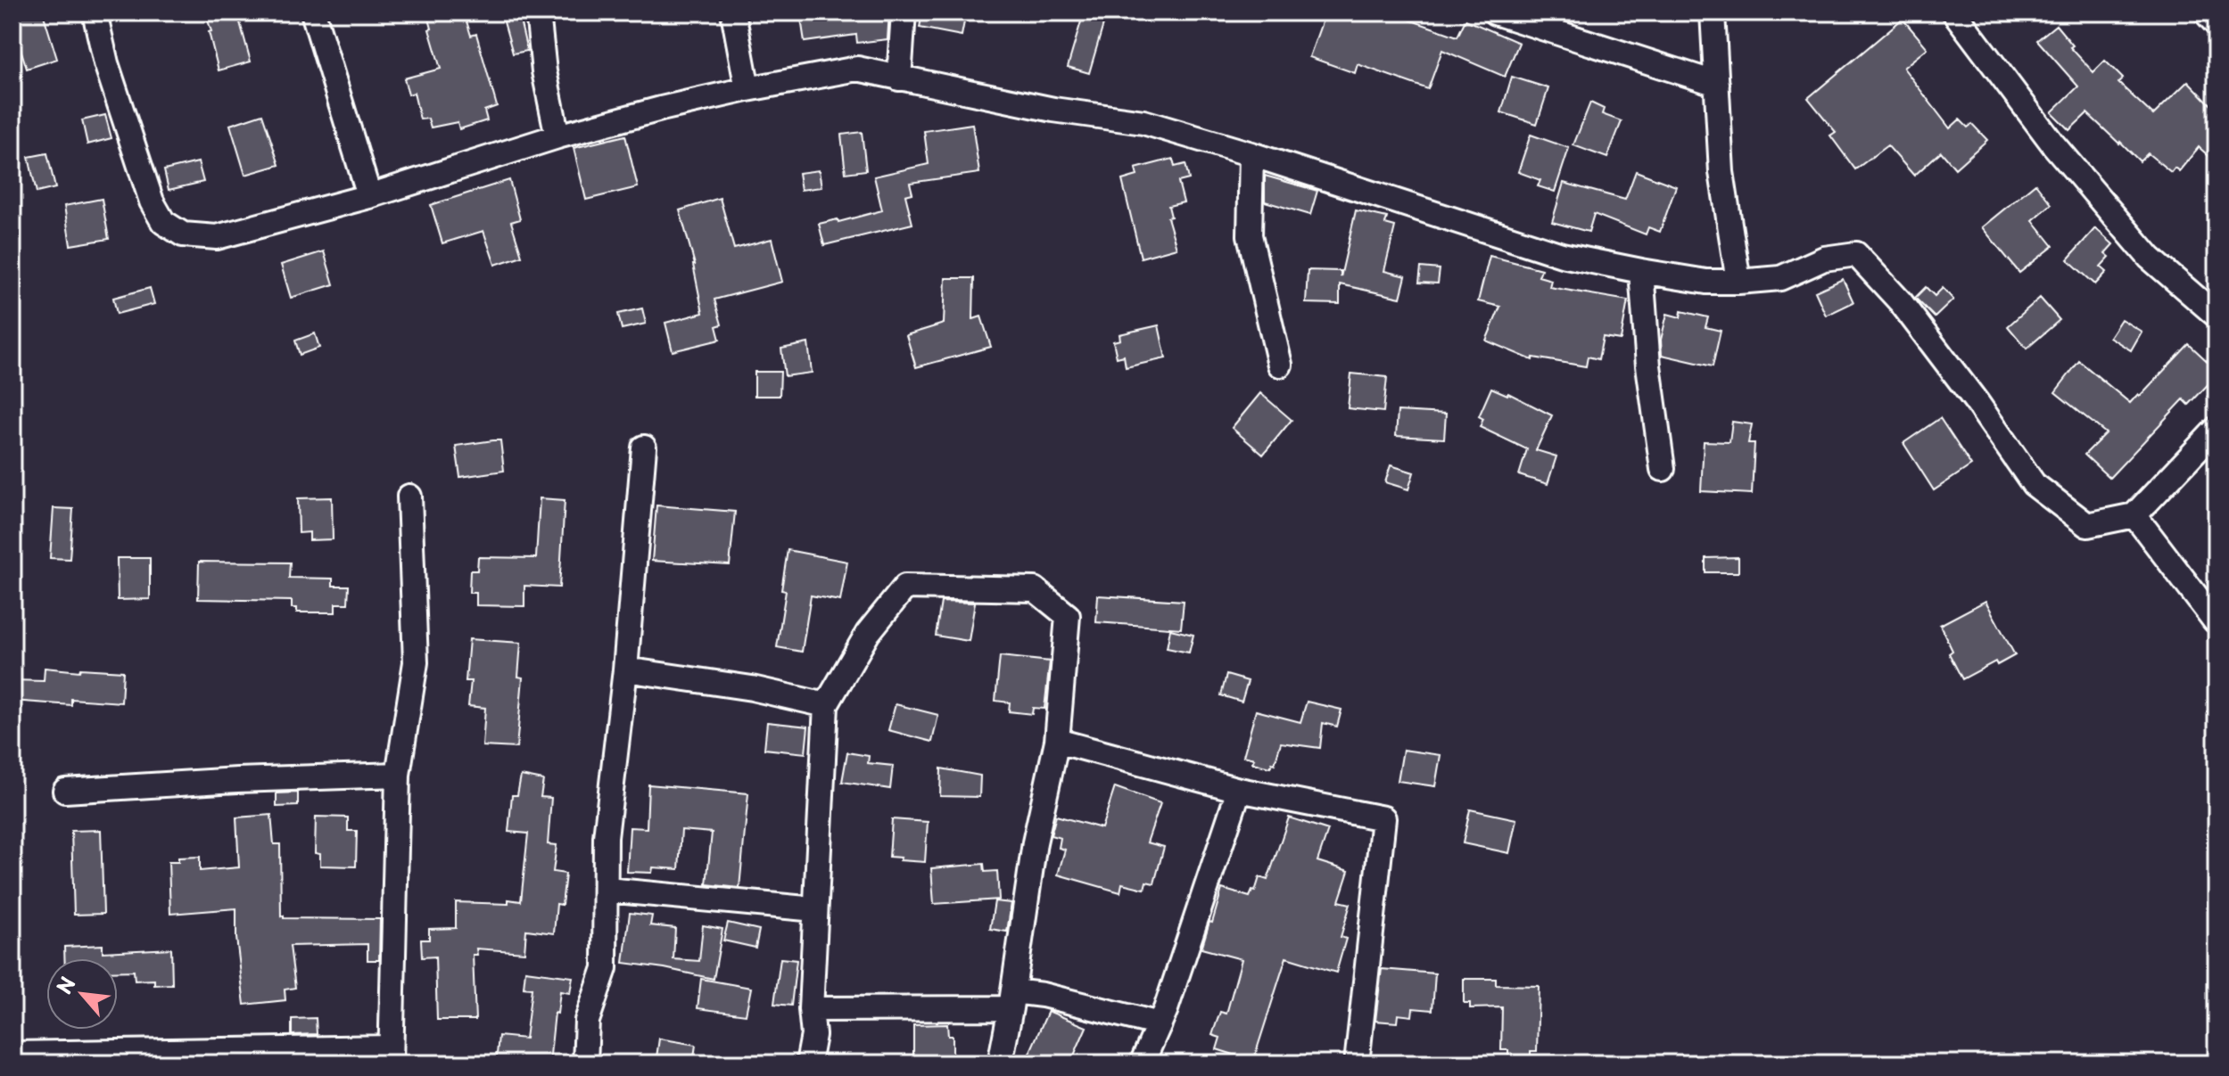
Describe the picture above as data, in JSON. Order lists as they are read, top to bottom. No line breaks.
{"north":"top left"}
